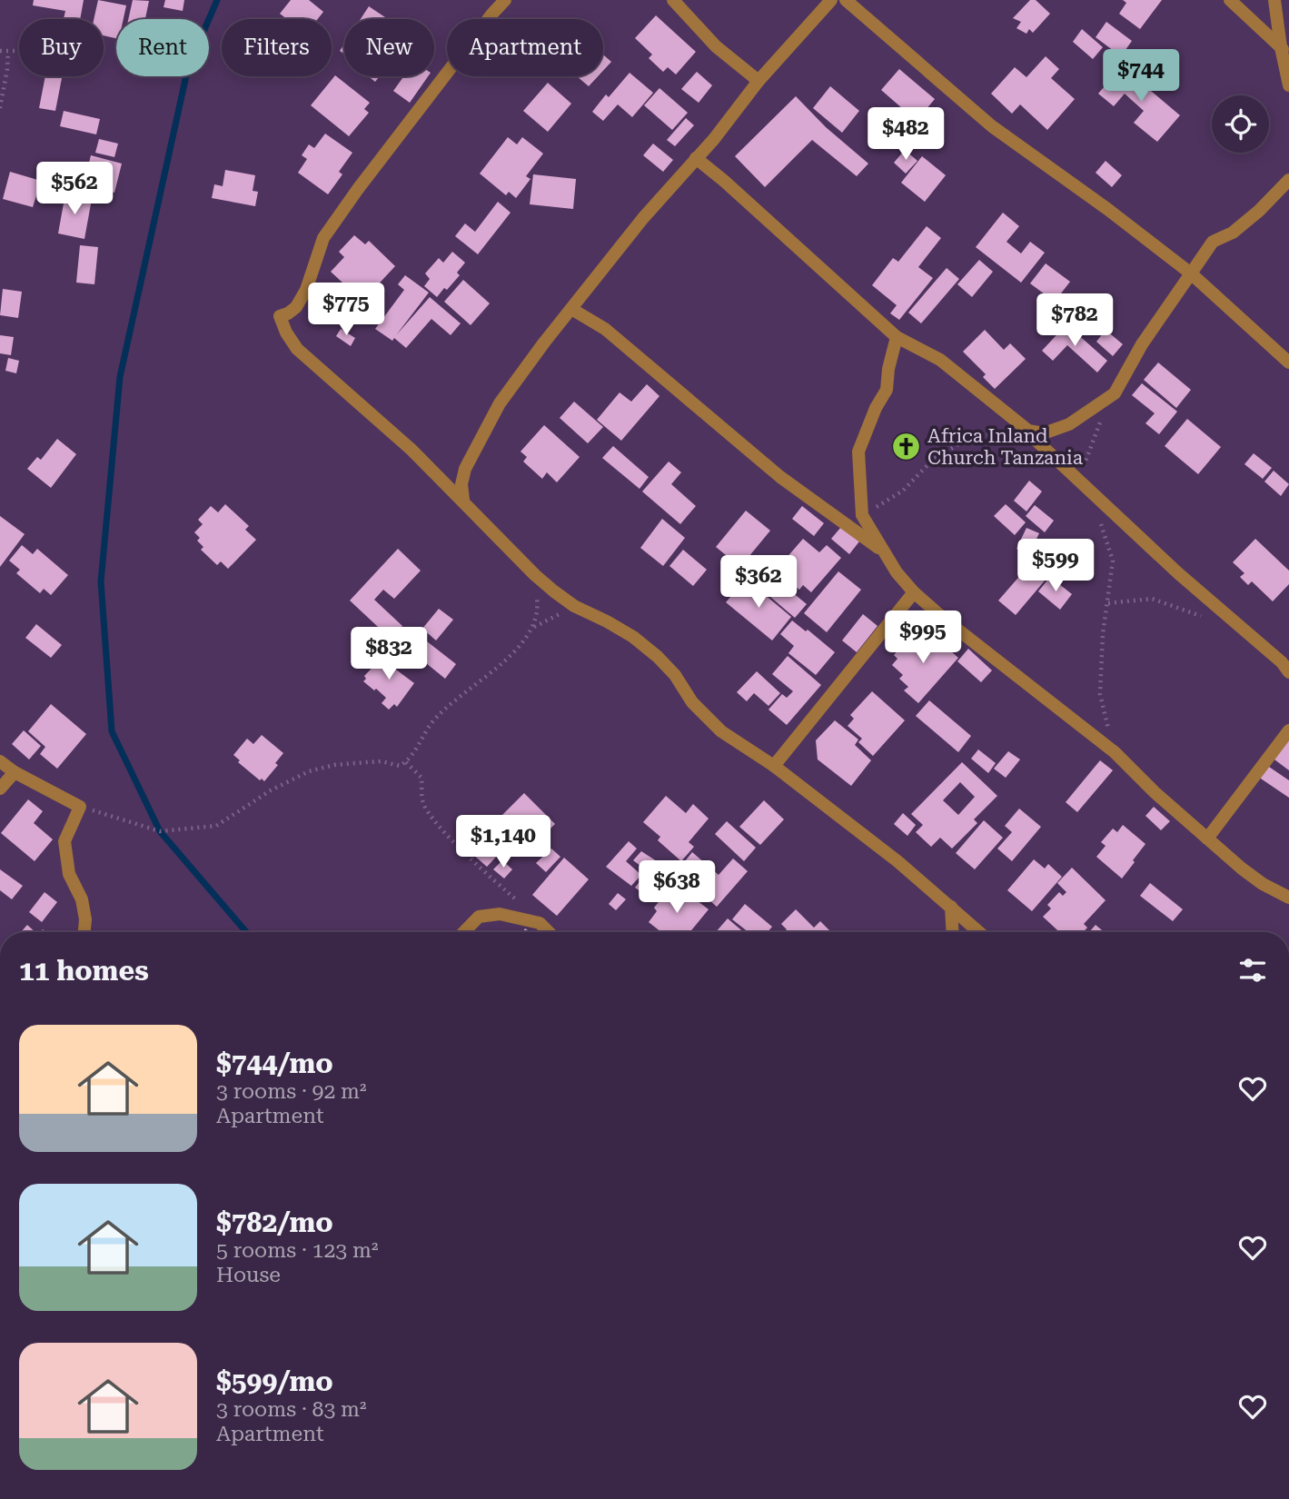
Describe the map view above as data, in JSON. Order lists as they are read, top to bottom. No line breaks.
{"places":{"church":["Africa Inland Church Tanzania"]},"page":{"chip":["Buy","Rent","Filters","New","Apartment"],"price":["$744","$482","$562","$775","$782","$599","$362","$995","$832","$1,140","$638"],"heading":"11 homes","list":[{"name":"$744/mo","note":"3 rooms · 92 m² · Apartment"},{"name":"$782/mo","note":"5 rooms · 123 m² · House"},{"name":"$599/mo","note":"3 rooms · 83 m² · Apartment"}]}}
